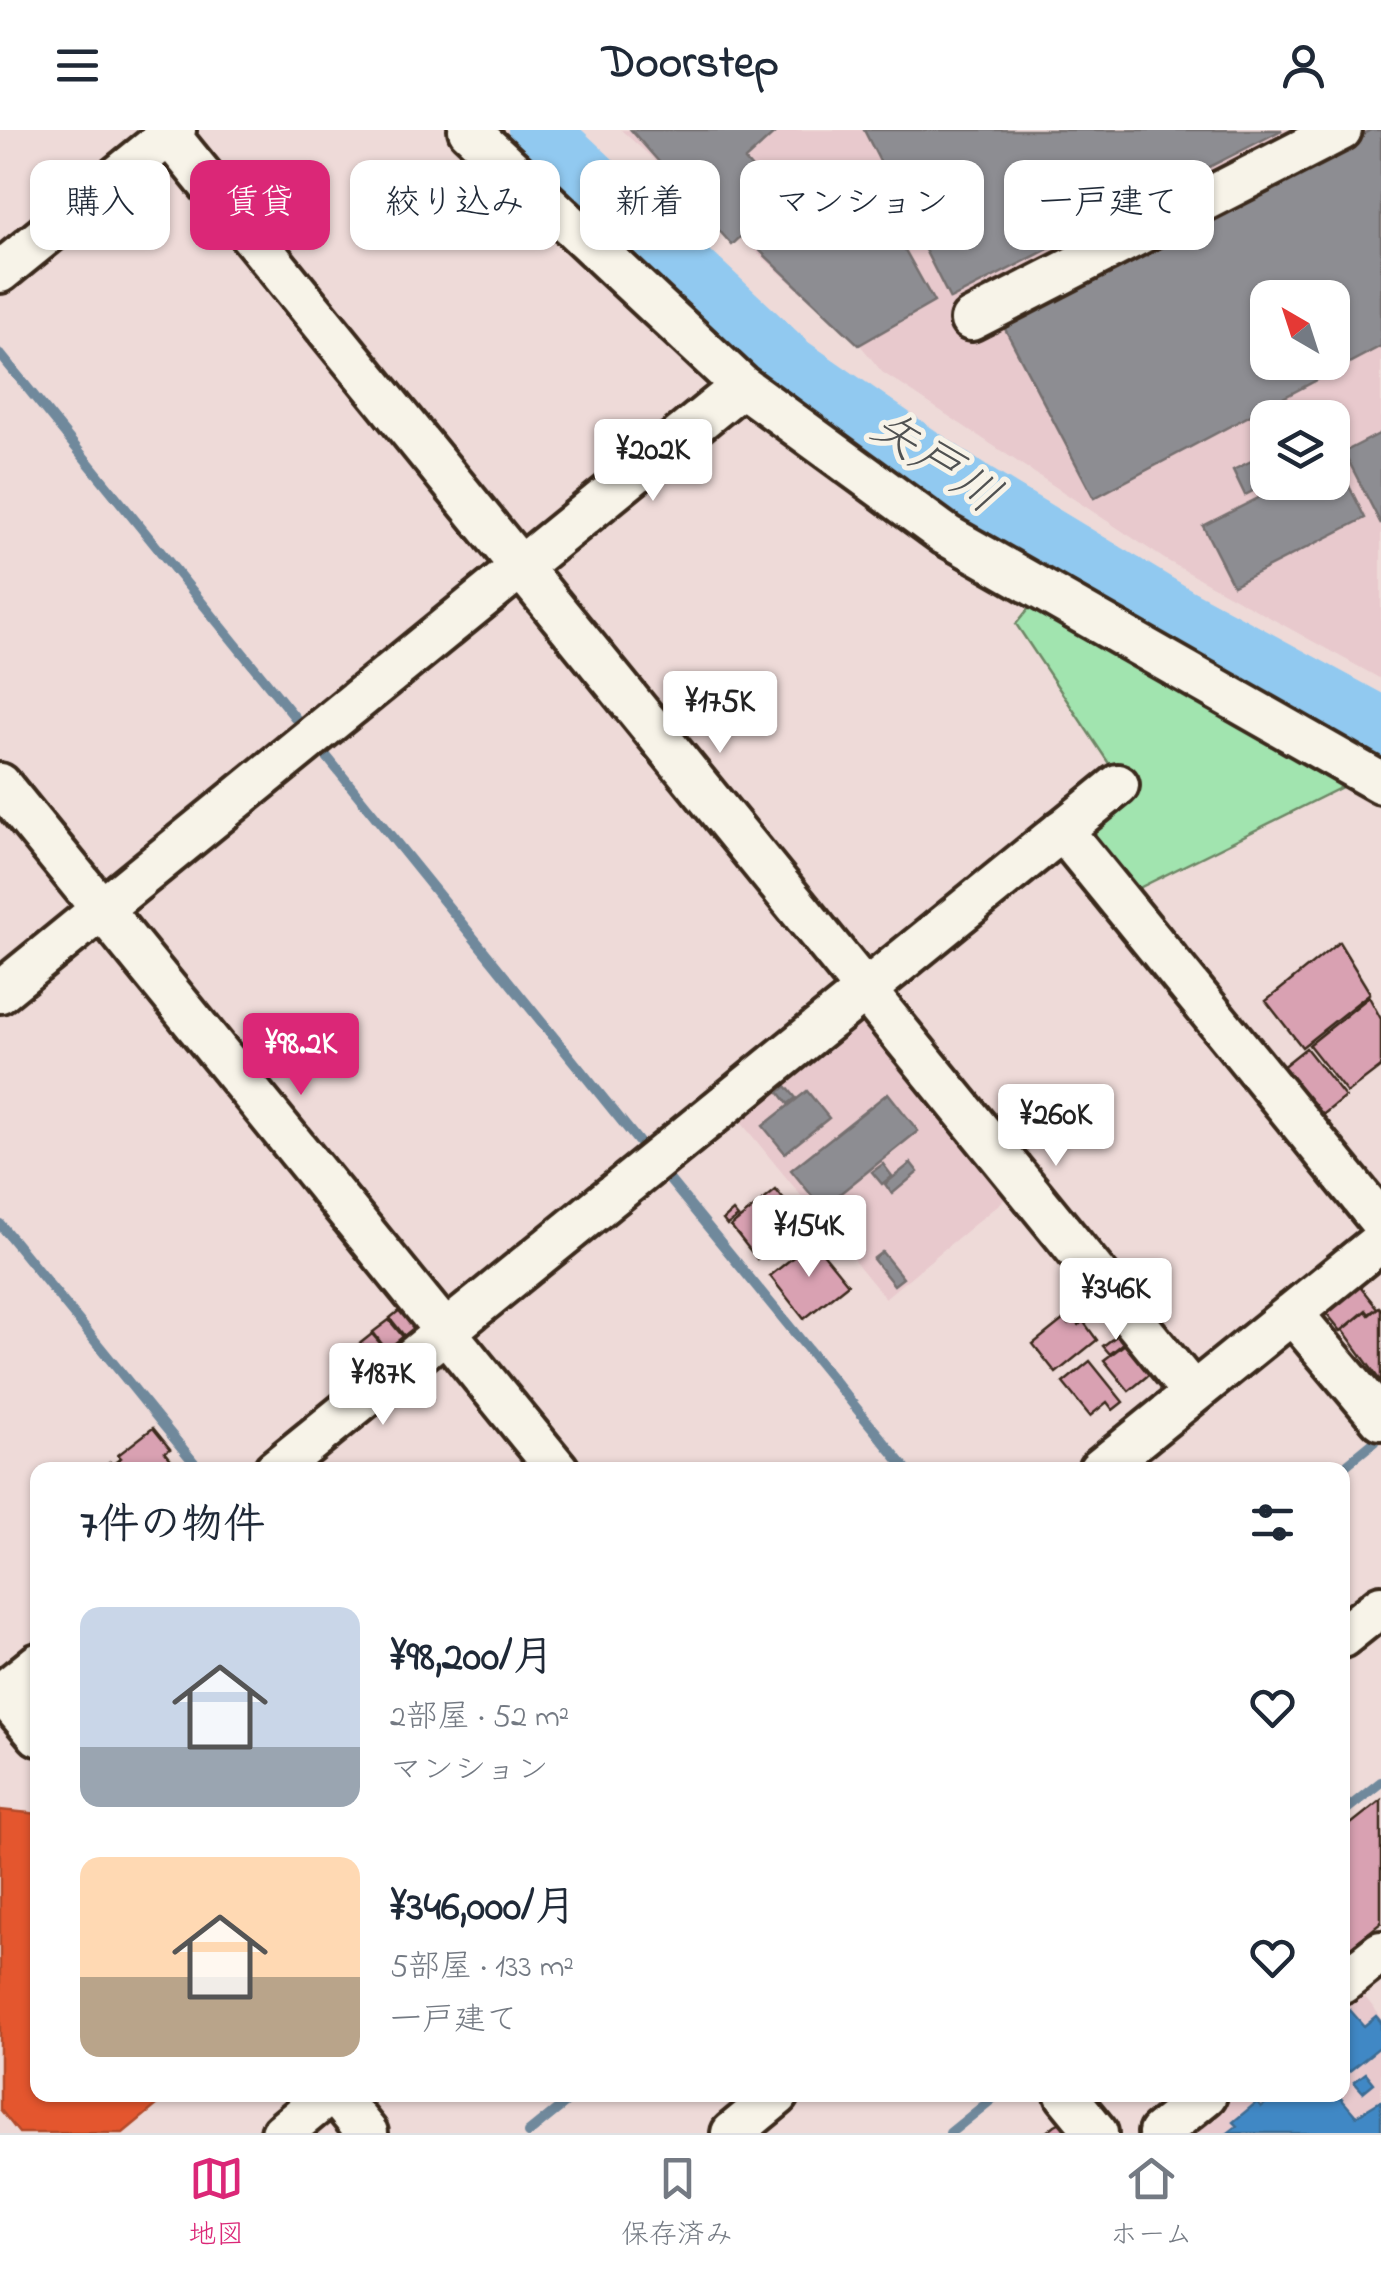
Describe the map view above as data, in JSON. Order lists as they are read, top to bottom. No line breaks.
{"water":["矢戸川"],"north":"top left","page":{"header":"Doorstep","chip":["購入","賃貸","絞り込み","新着","マンション","一戸建て"],"price":["¥202K","¥175K","¥98.2K","¥260K","¥154K","¥346K","¥187K"],"heading":"7件の物件","list":[{"name":"¥98,200/月","note":"2部屋 · 52 m² · マンション"},{"name":"¥346,000/月","note":"5部屋 · 133 m² · 一戸建て"}],"tabs":["地図","保存済み","ホーム"]}}
